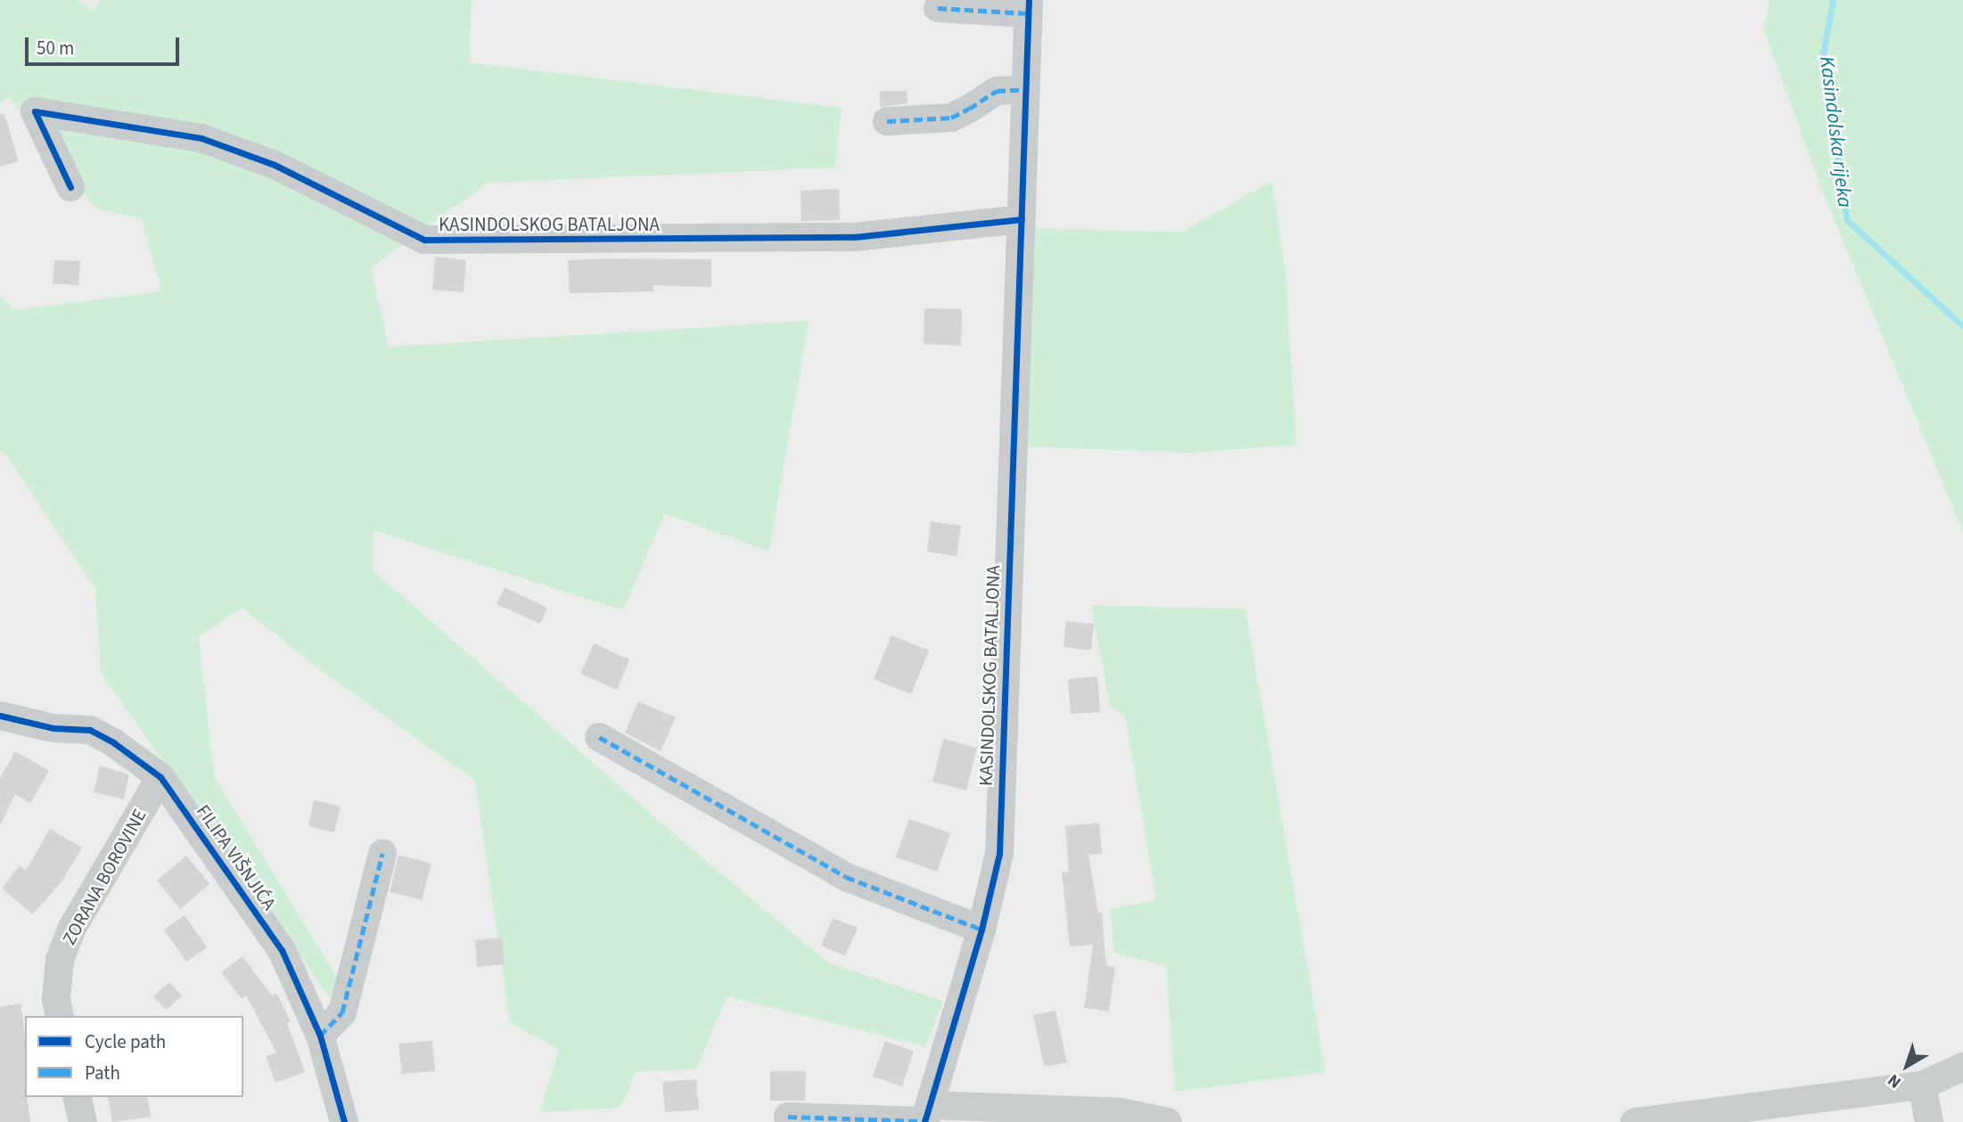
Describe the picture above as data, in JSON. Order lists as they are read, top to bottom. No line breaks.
{"streets":{"street":["KASINDOLSKOG BATALJONA","FILIPA VIŠNJIĆA","ZORANA BOROVINE"]},"crossings":[["FILIPA VIŠNJIĆA","ZORANA BOROVINE"]],"water":["Kasindolska rijeka"],"legend":["Cycle path","Path"],"scale_bar":"50 m","north":"bottom left"}
